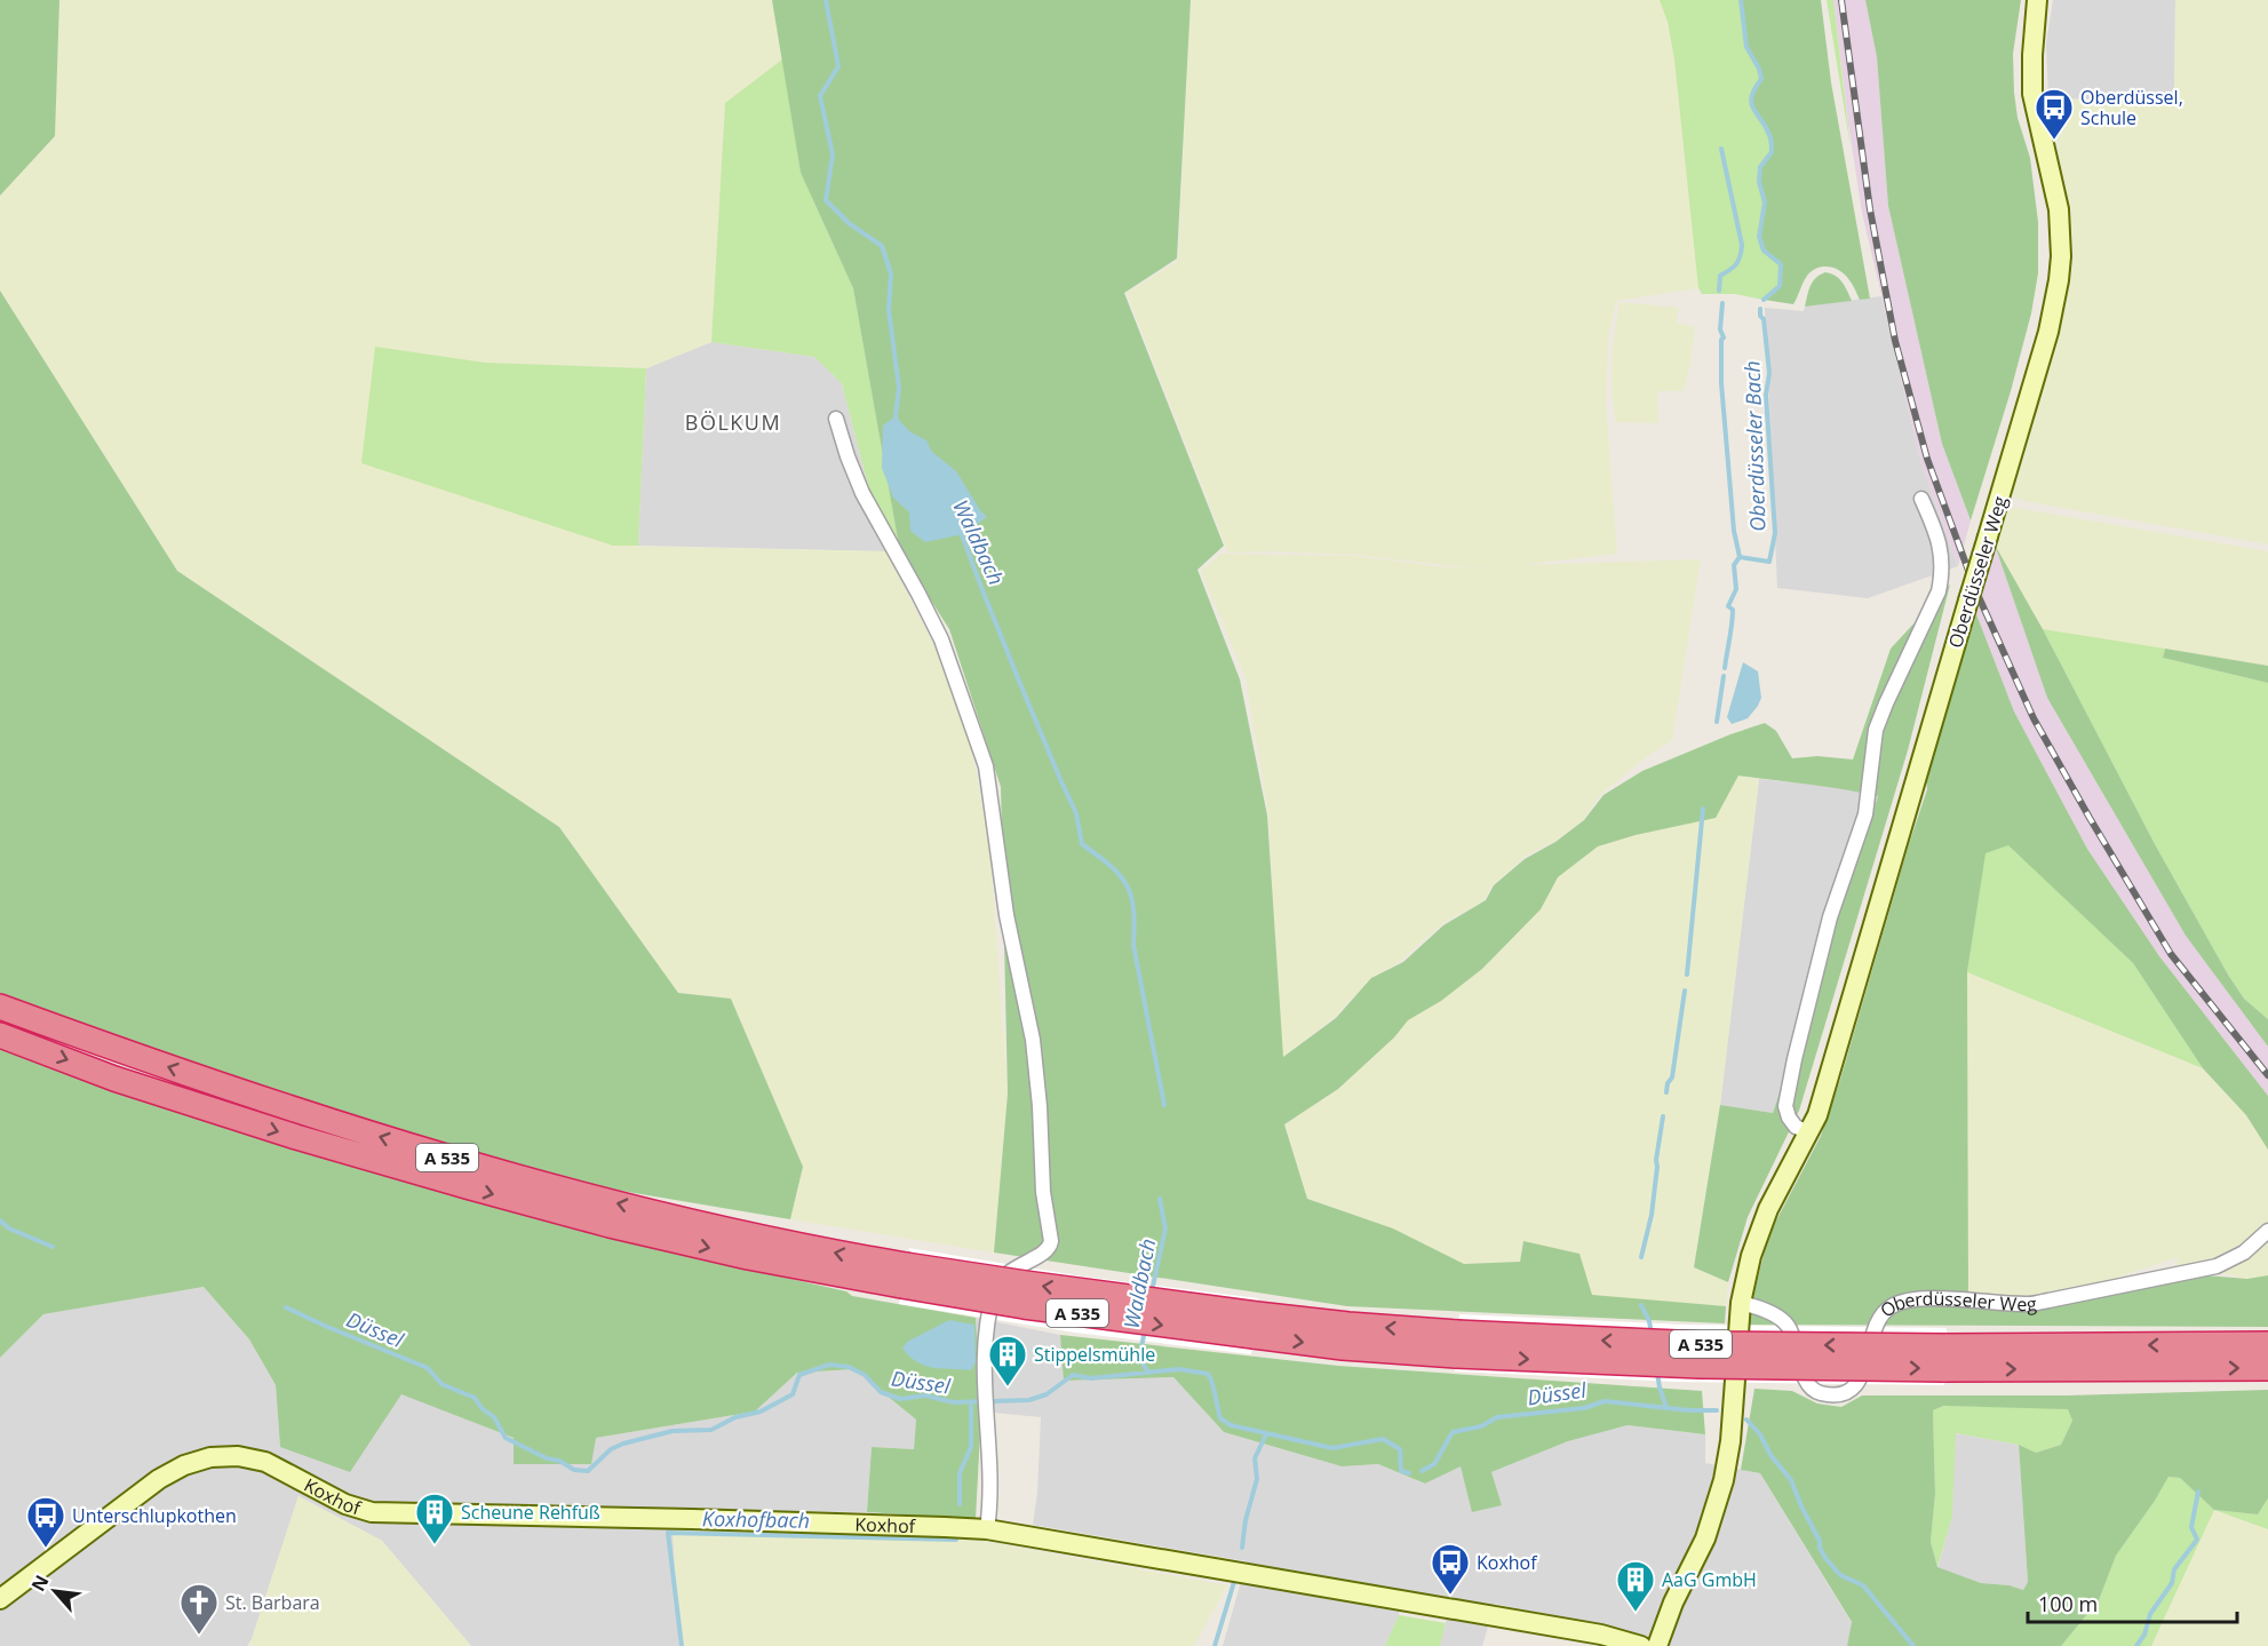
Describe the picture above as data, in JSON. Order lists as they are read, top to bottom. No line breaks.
{"streets":{"highway":["A 535"],"street":["Oberdüsseler Weg","Koxhof"]},"districts":["BÖLKUM"],"water":["Oberdüsseler Bach","Waldbach","Düssel","Koxhofbach"],"places":{"bus stop":["Oberdüssel, Schule","Unterschlupkothen","Koxhof"],"building":["Stippelsmühle","Scheune Rehfuß","AaG GmbH"],"church":["St. Barbara"]},"scale_bar":"100 m","north":"top left"}
